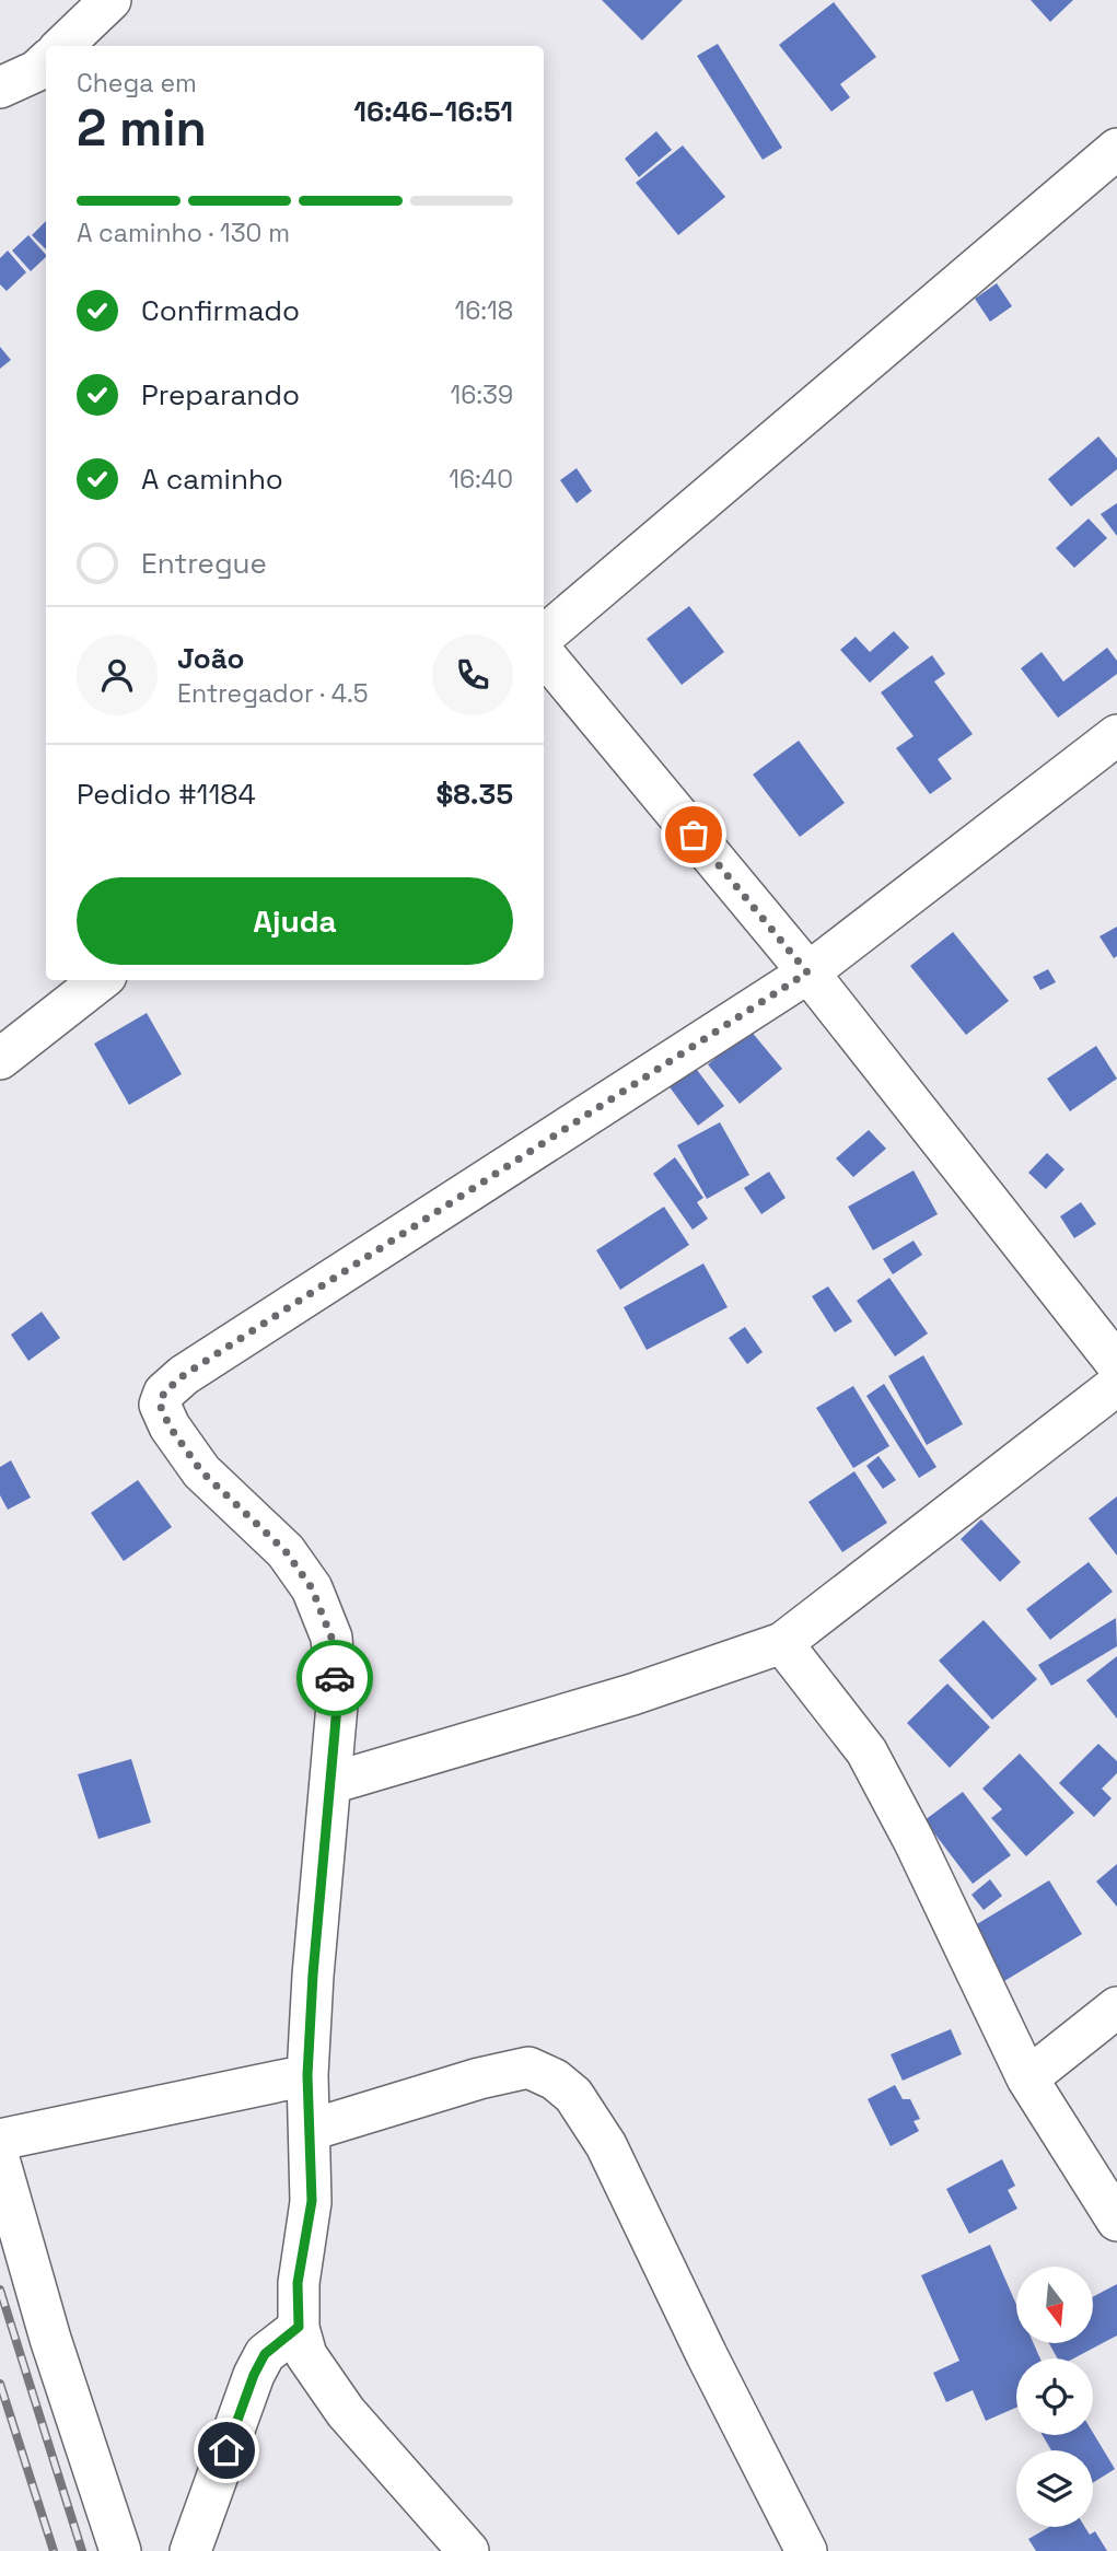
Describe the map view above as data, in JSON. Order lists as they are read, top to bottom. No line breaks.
{"north":"bottom","page":{"heading":["2 min","Chega em","16:46–16:51"],"panel":["João","Entregador · 4.5","Pedido #1184","$8.35"],"bar":"A caminho · 130 m","list":[["Confirmado","16:18"],["Preparando","16:39"],["A caminho","16:40"],"Entregue"],"buttons":"Ajuda"}}
